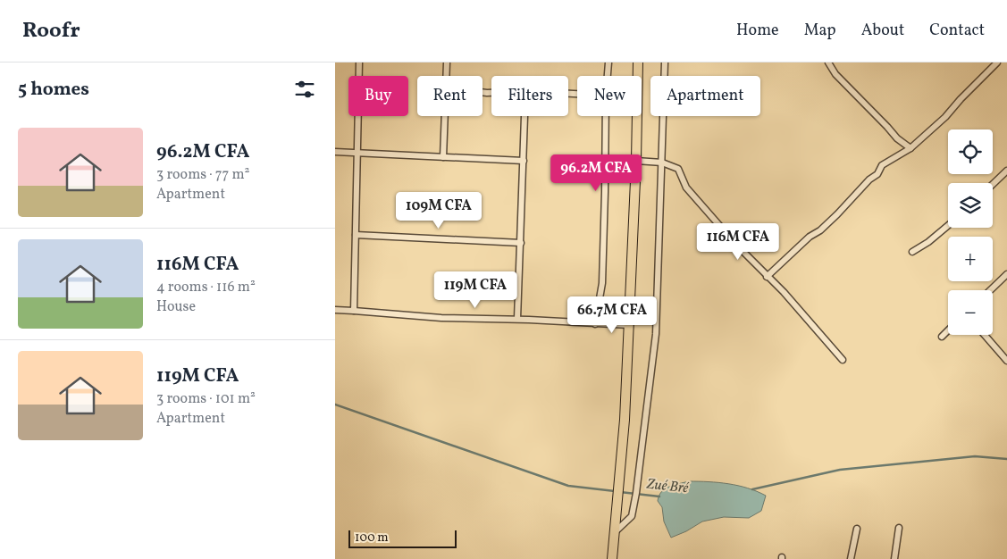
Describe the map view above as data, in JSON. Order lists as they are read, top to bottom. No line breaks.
{"water":["Zué Bré"],"scale_bar":"100 m","page":{"header":"Roofr","nav":["Home","Map","About","Contact"],"heading":"5 homes","chip":["Buy","Rent","Filters","New","Apartment"],"list":[{"name":"96.2M CFA","note":"3 rooms · 77 m² · Apartment"},{"name":"116M CFA","note":"4 rooms · 116 m² · House"},{"name":"119M CFA","note":"3 rooms · 101 m² · Apartment"}],"map_buttons":["+","−"],"price":["96.2M CFA","109M CFA","116M CFA","119M CFA","66.7M CFA"],"scale":"100 m"}}
